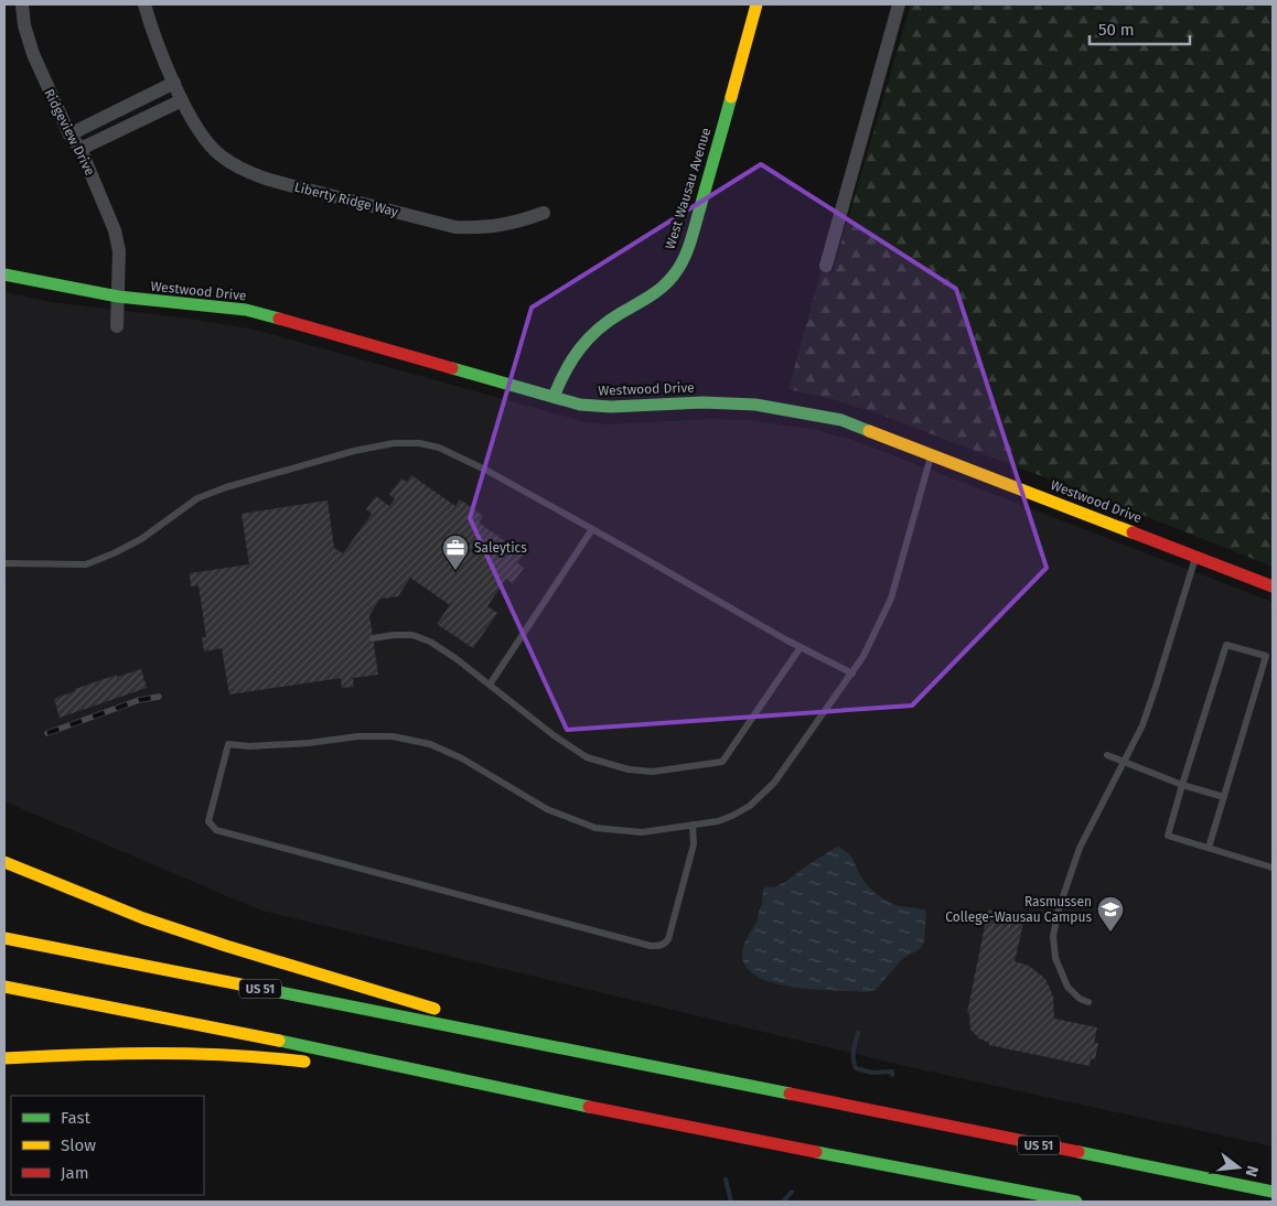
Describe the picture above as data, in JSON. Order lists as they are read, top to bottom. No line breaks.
{"streets":{"main road":["West Wausau Avenue","Westwood Drive","US 51"],"street":["Ridgeview Drive","Liberty Ridge Way"]},"crossings":[["Ridgeview Drive","Westwood Drive"],["West Wausau Avenue","Westwood Drive"]],"places":{"office":["Saleytics"],"school or university":["Rasmussen College-Wausau Campus"]},"legend":["Fast","Slow","Jam"],"scale_bar":"50 m","north":"right"}
